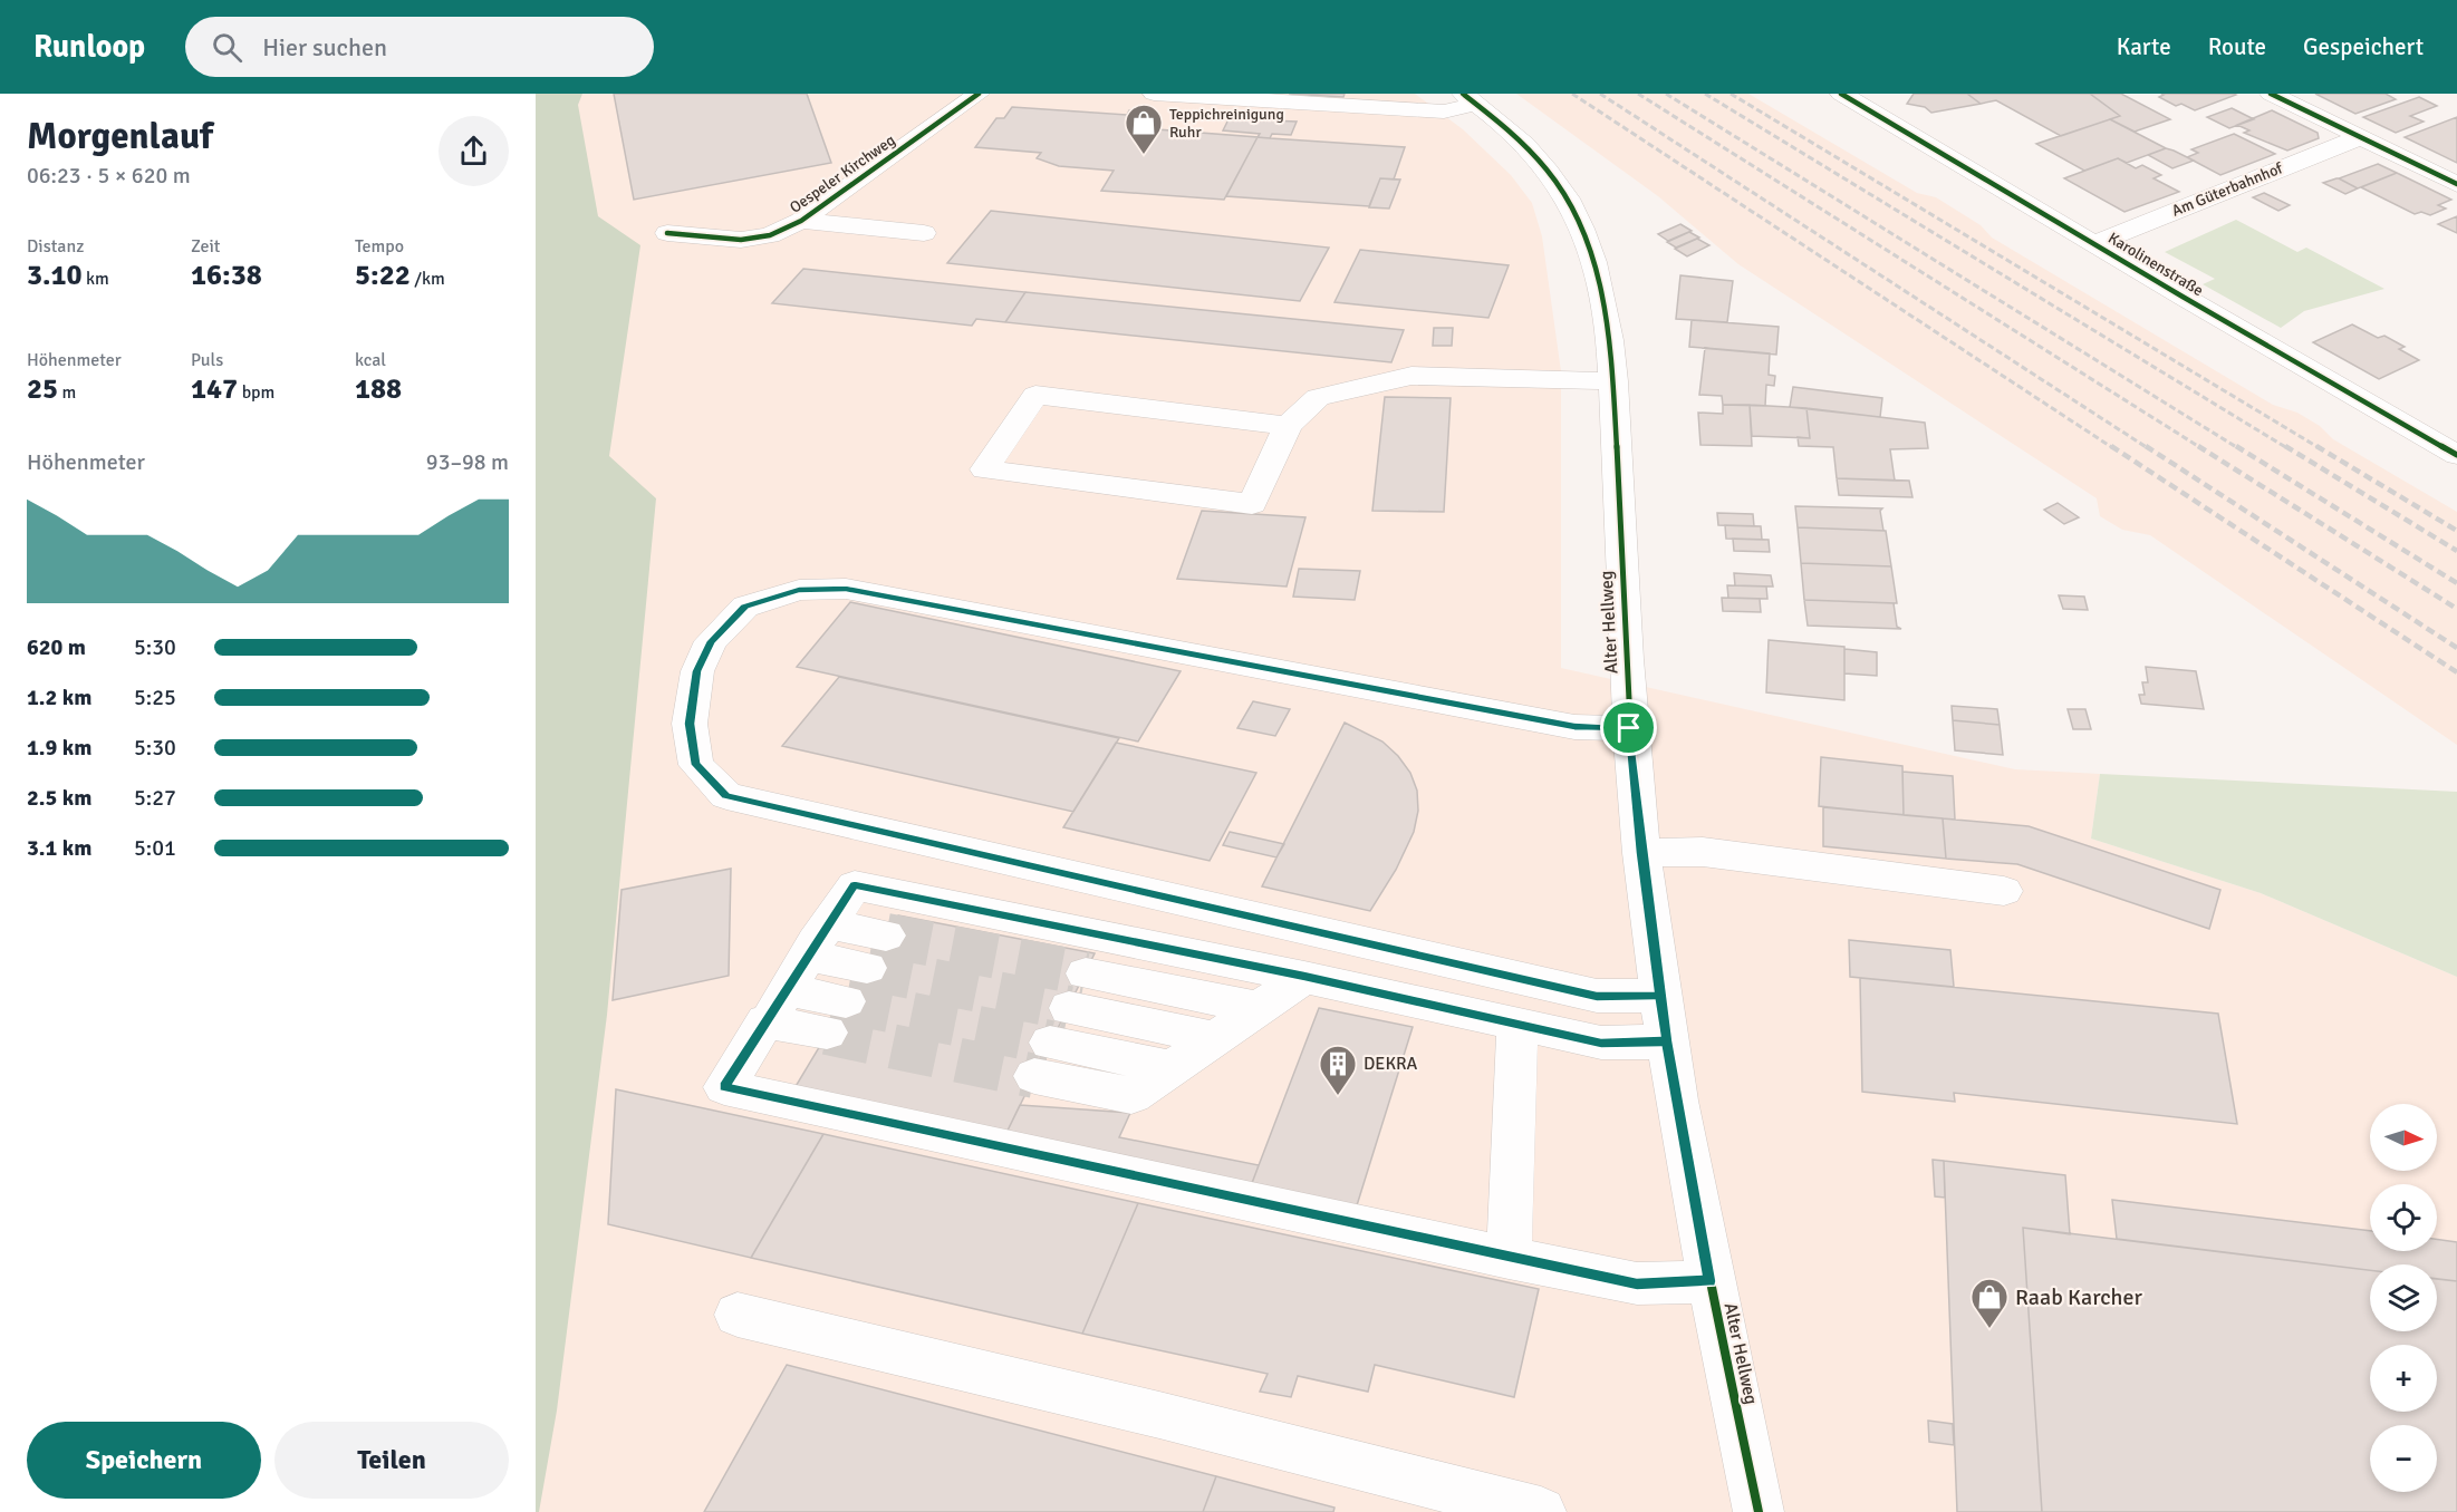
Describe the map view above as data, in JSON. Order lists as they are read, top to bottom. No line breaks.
{"streets":{"street":["Oespeler Kirchweg","Am Güterbahnhof","Karolinenstraße","Alter Hellweg"]},"crossings":[["Am Güterbahnhof","Karolinenstraße"]],"places":{"shop":["Teppichreinigung Ruhr","Raab Karcher"],"building":["DEKRA"]},"north":"right","page":{"header":"Runloop","search":"Hier suchen","nav":["Karte","Route","Gespeichert"],"heading":["Morgenlauf","06:23 · 5 × 620 m"],"stats":[["Distanz","3.10 km"],["Zeit","16:38"],["Tempo","5:22 /km"],["Höhenmeter","25 m"],["Puls","147 bpm"],["kcal","188"]],"chart":["Höhenmeter","93–98 m"],"list":[{"name":"620 m","note":"5:30"},{"name":"1.2 km","note":"5:25"},{"name":"1.9 km","note":"5:30"},{"name":"2.5 km","note":"5:27"},{"name":"3.1 km","note":"5:01"}],"map_buttons":["+","−"],"buttons":["Speichern","Teilen"]}}
